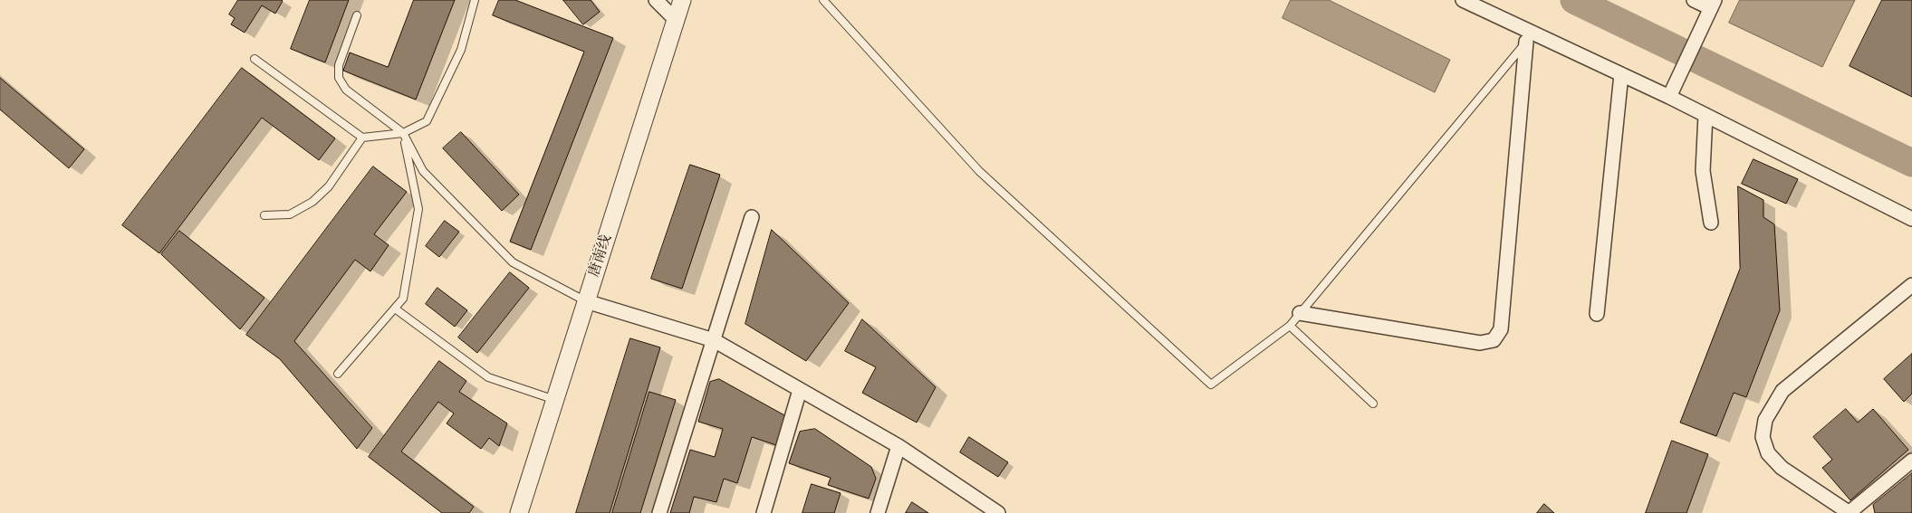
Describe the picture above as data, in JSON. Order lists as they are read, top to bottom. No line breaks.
{"streets":{"street":["唐南线"]}}
